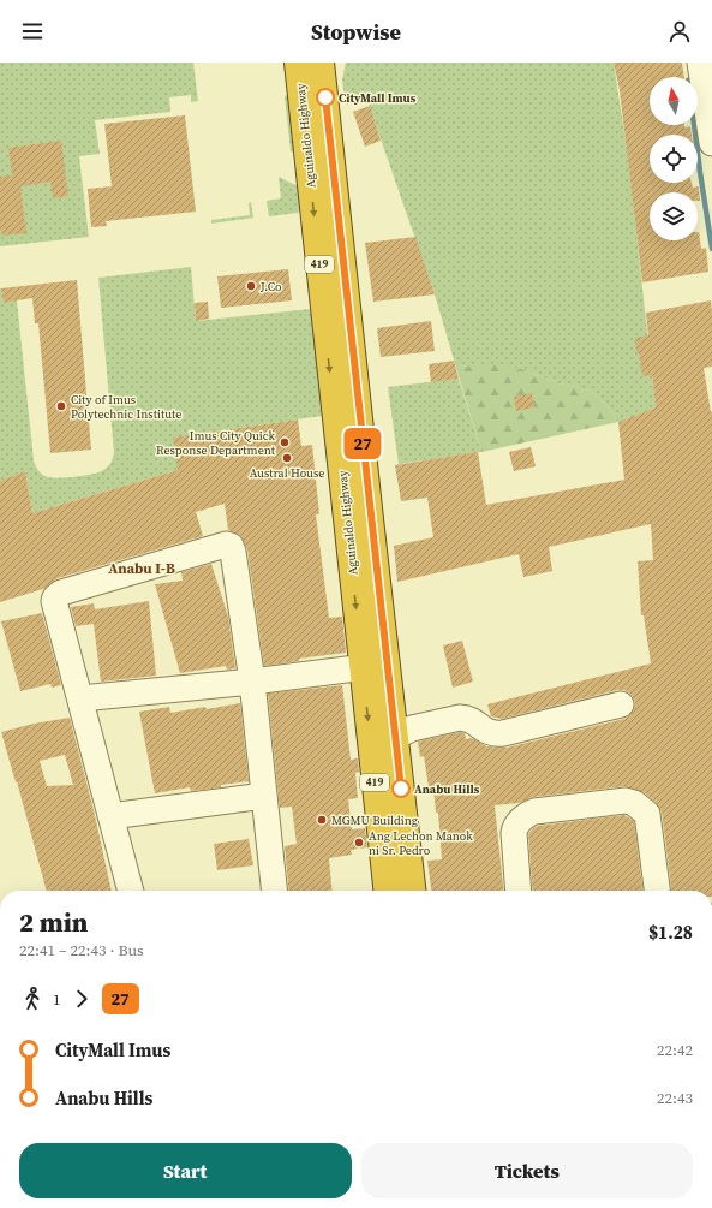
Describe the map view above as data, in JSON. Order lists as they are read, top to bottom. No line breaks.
{"streets":{"highway":["Aguinaldo Highway","419"]},"districts":["Anabu I-B"],"places":["CityMall Imus","J.Co","City of Imus Polytechnic Institute","Imus City Quick Response Department","Austral House","Anabu Hills","MGMU Building","Ang Lechon Manok ni Sr. Pedro"],"lines":["bus line 27"],"north":"top","page":{"header":"Stopwise","on_map":"27","heading":["2 min","22:41 – 22:43 · Bus","$1.28"],"legs":["1","27"],"list":[{"name":"CityMall Imus","value":"22:42"},{"name":"Anabu Hills","value":"22:43"}],"buttons":["Start","Tickets"]}}
